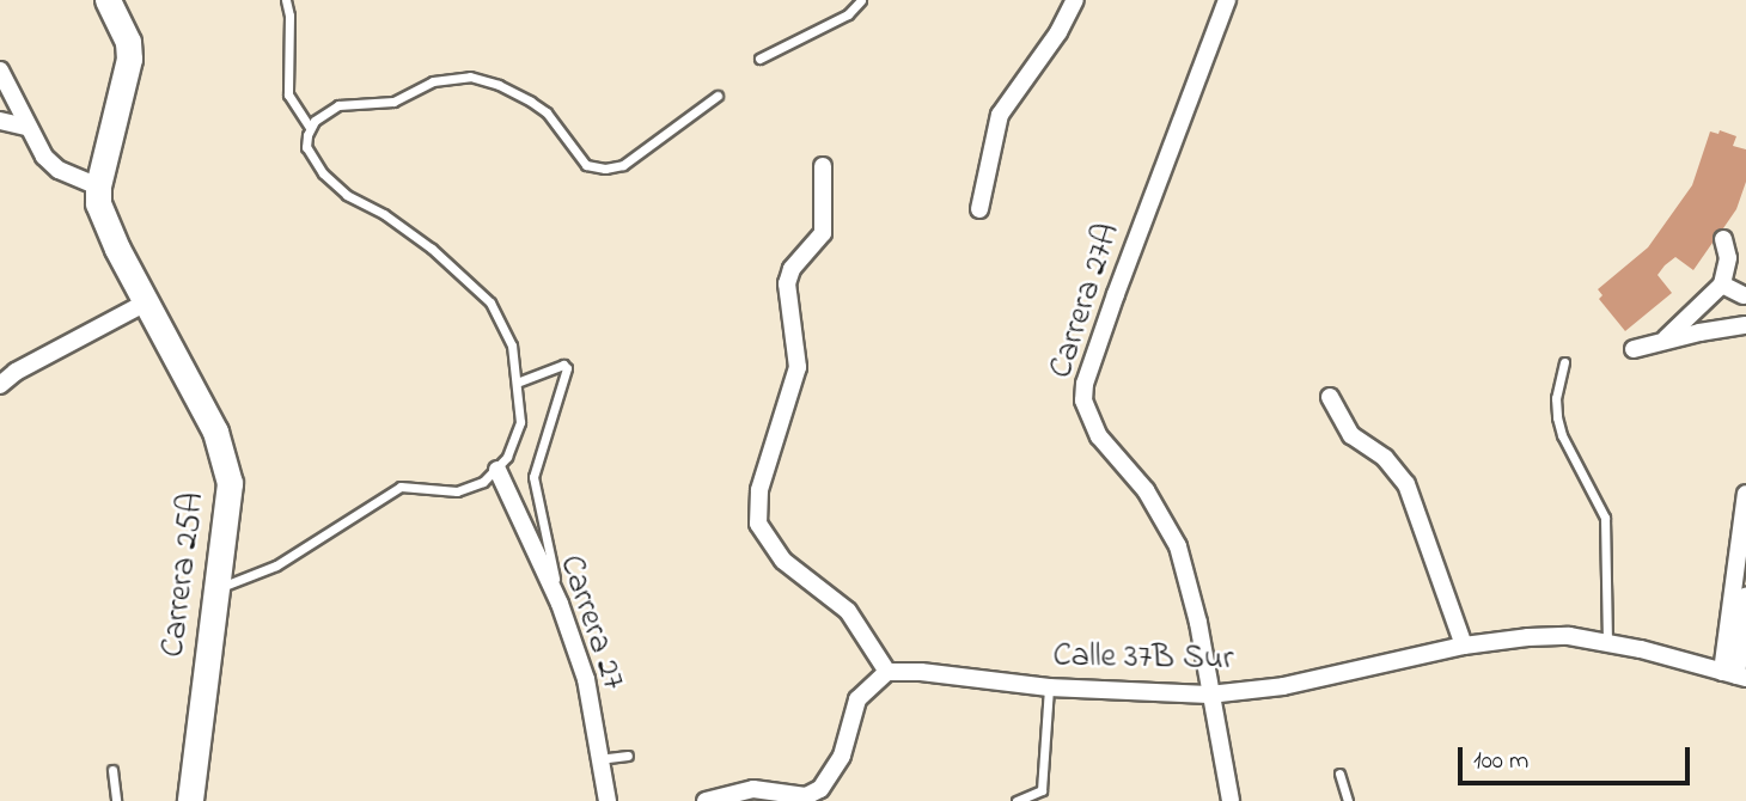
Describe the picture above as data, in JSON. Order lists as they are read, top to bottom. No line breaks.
{"streets":{"street":["Carrera 27A","Carrera 25A","Carrera 27","Calle 37B Sur"]},"crossings":[["Carrera 27A","Calle 37B Sur"]],"scale_bar":"100 m"}
